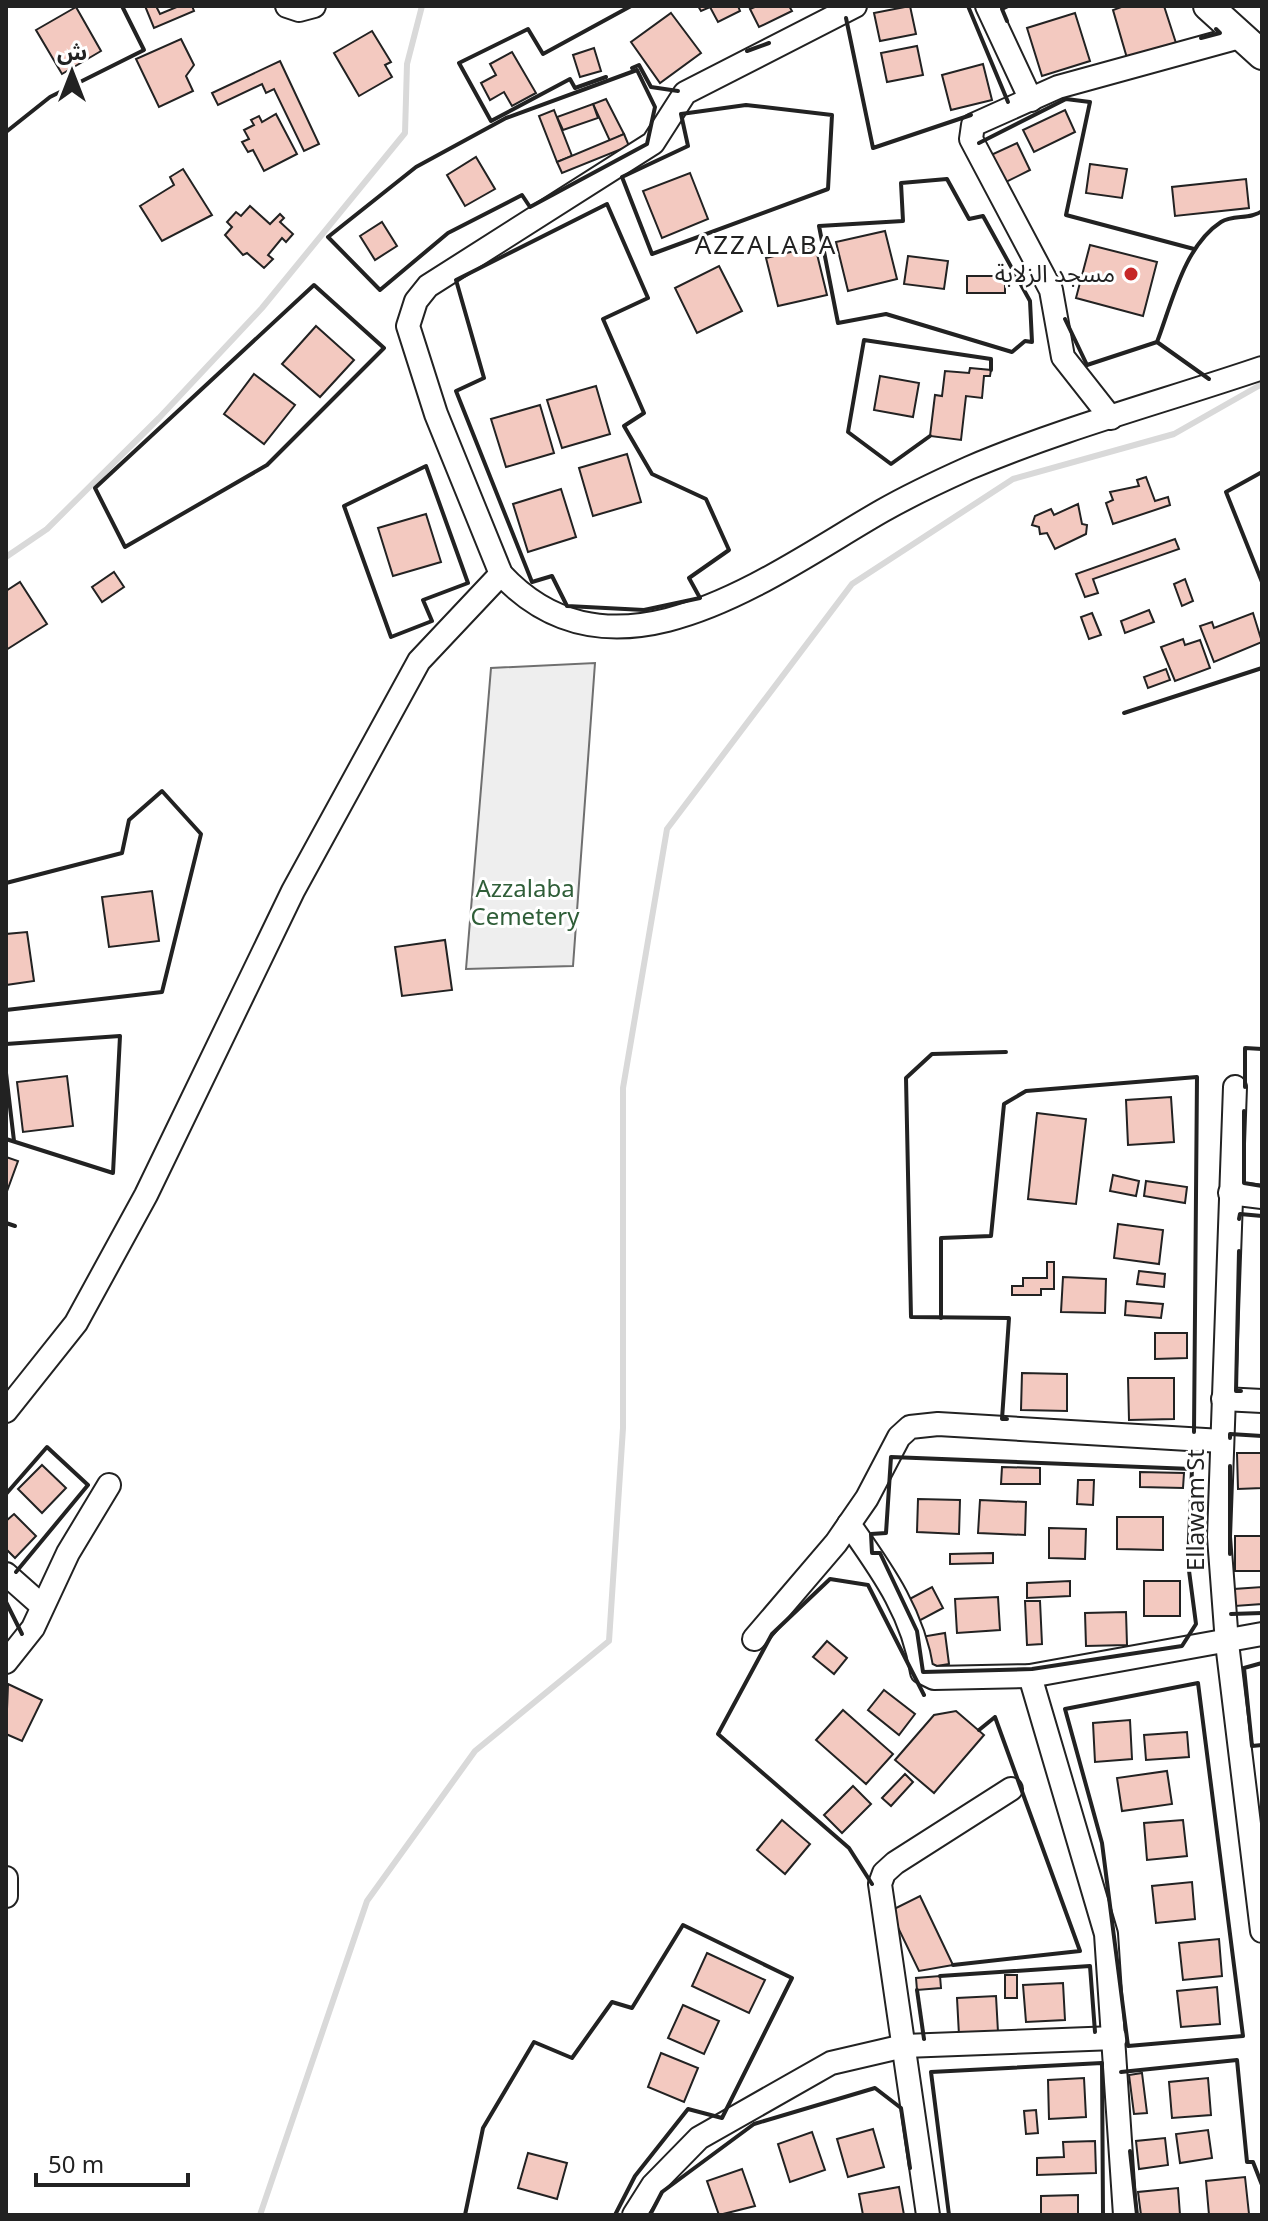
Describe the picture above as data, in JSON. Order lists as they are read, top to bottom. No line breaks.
{"streets":{"street":["Ellawam St"]},"districts":["AZZALABA"],"parks":["Azzalaba Cemetery"],"places":["مسجد الزلابة"],"scale_bar":"50 m","north":"top"}
